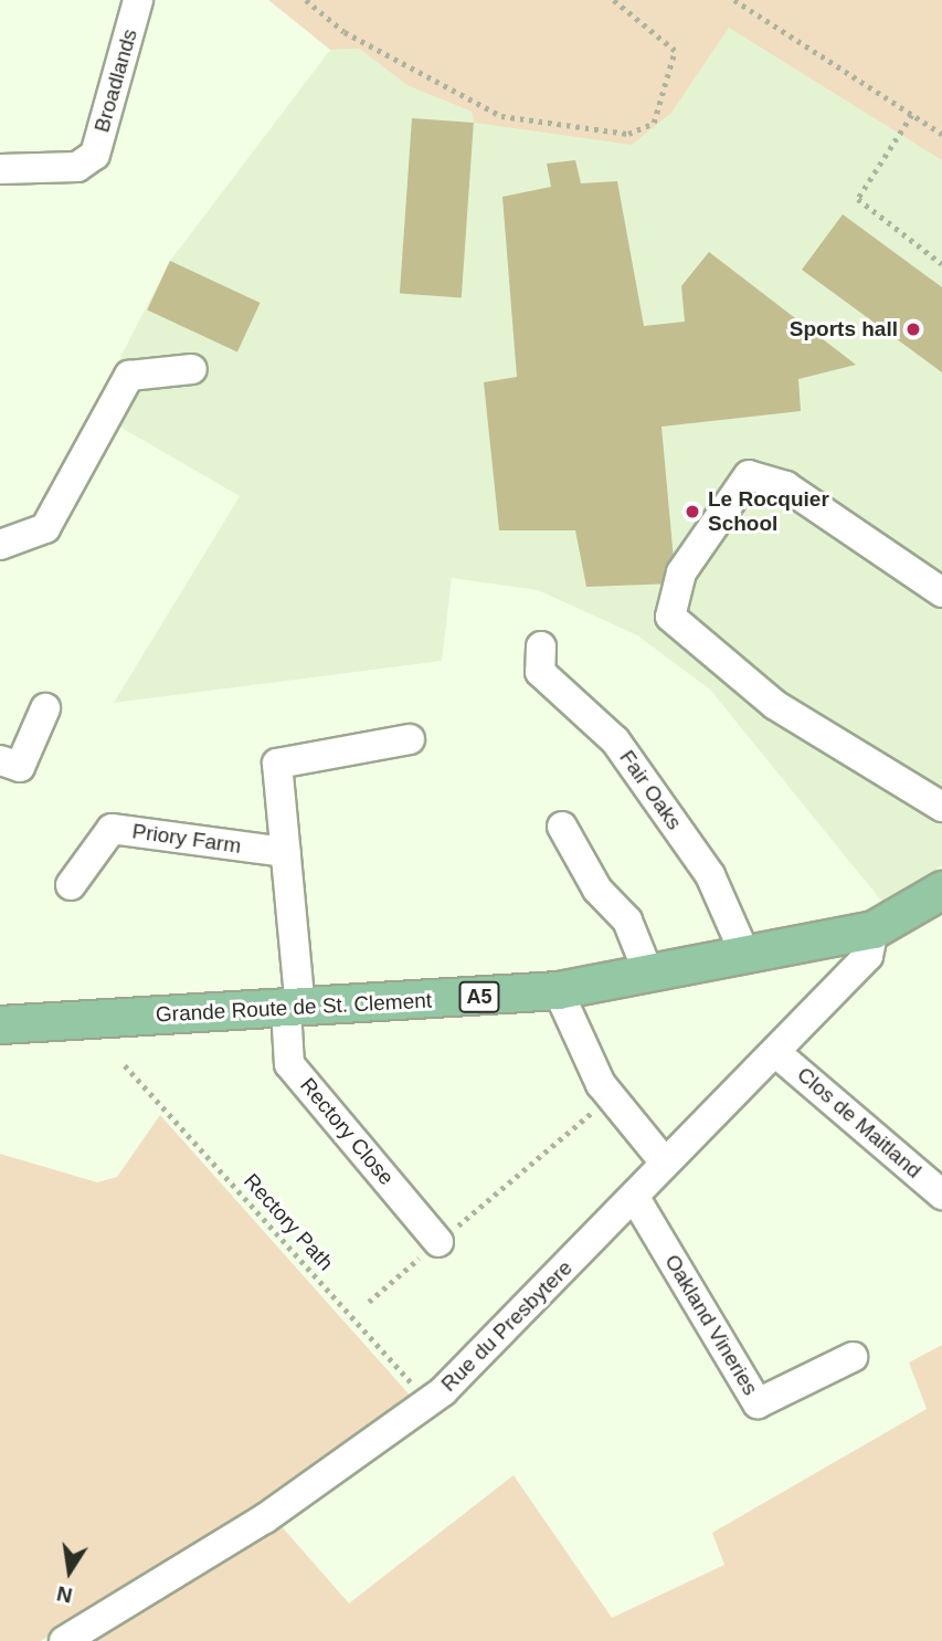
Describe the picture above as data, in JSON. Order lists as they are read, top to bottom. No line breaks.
{"streets":{"main road":["A5","Grande Route de St. Clement"],"street":["Broadlands","Fair Oaks","Priory Farm","Clos de Maitland","Rectory Close","Oakland Vineries","Rue du Presbytere"],"path":["Rectory Path"]},"crossings":[["Fair Oaks","Grande Route de St. Clement"],["Grande Route de St. Clement","Rectory Close"],["Grande Route de St. Clement","Rue du Presbytere"],["Clos de Maitland","Rue du Presbytere"],["Rectory Path","Rue du Presbytere"],["Oakland Vineries","Rue du Presbytere"]],"places":["Sports hall","Le Rocquier School"],"north":"bottom"}
